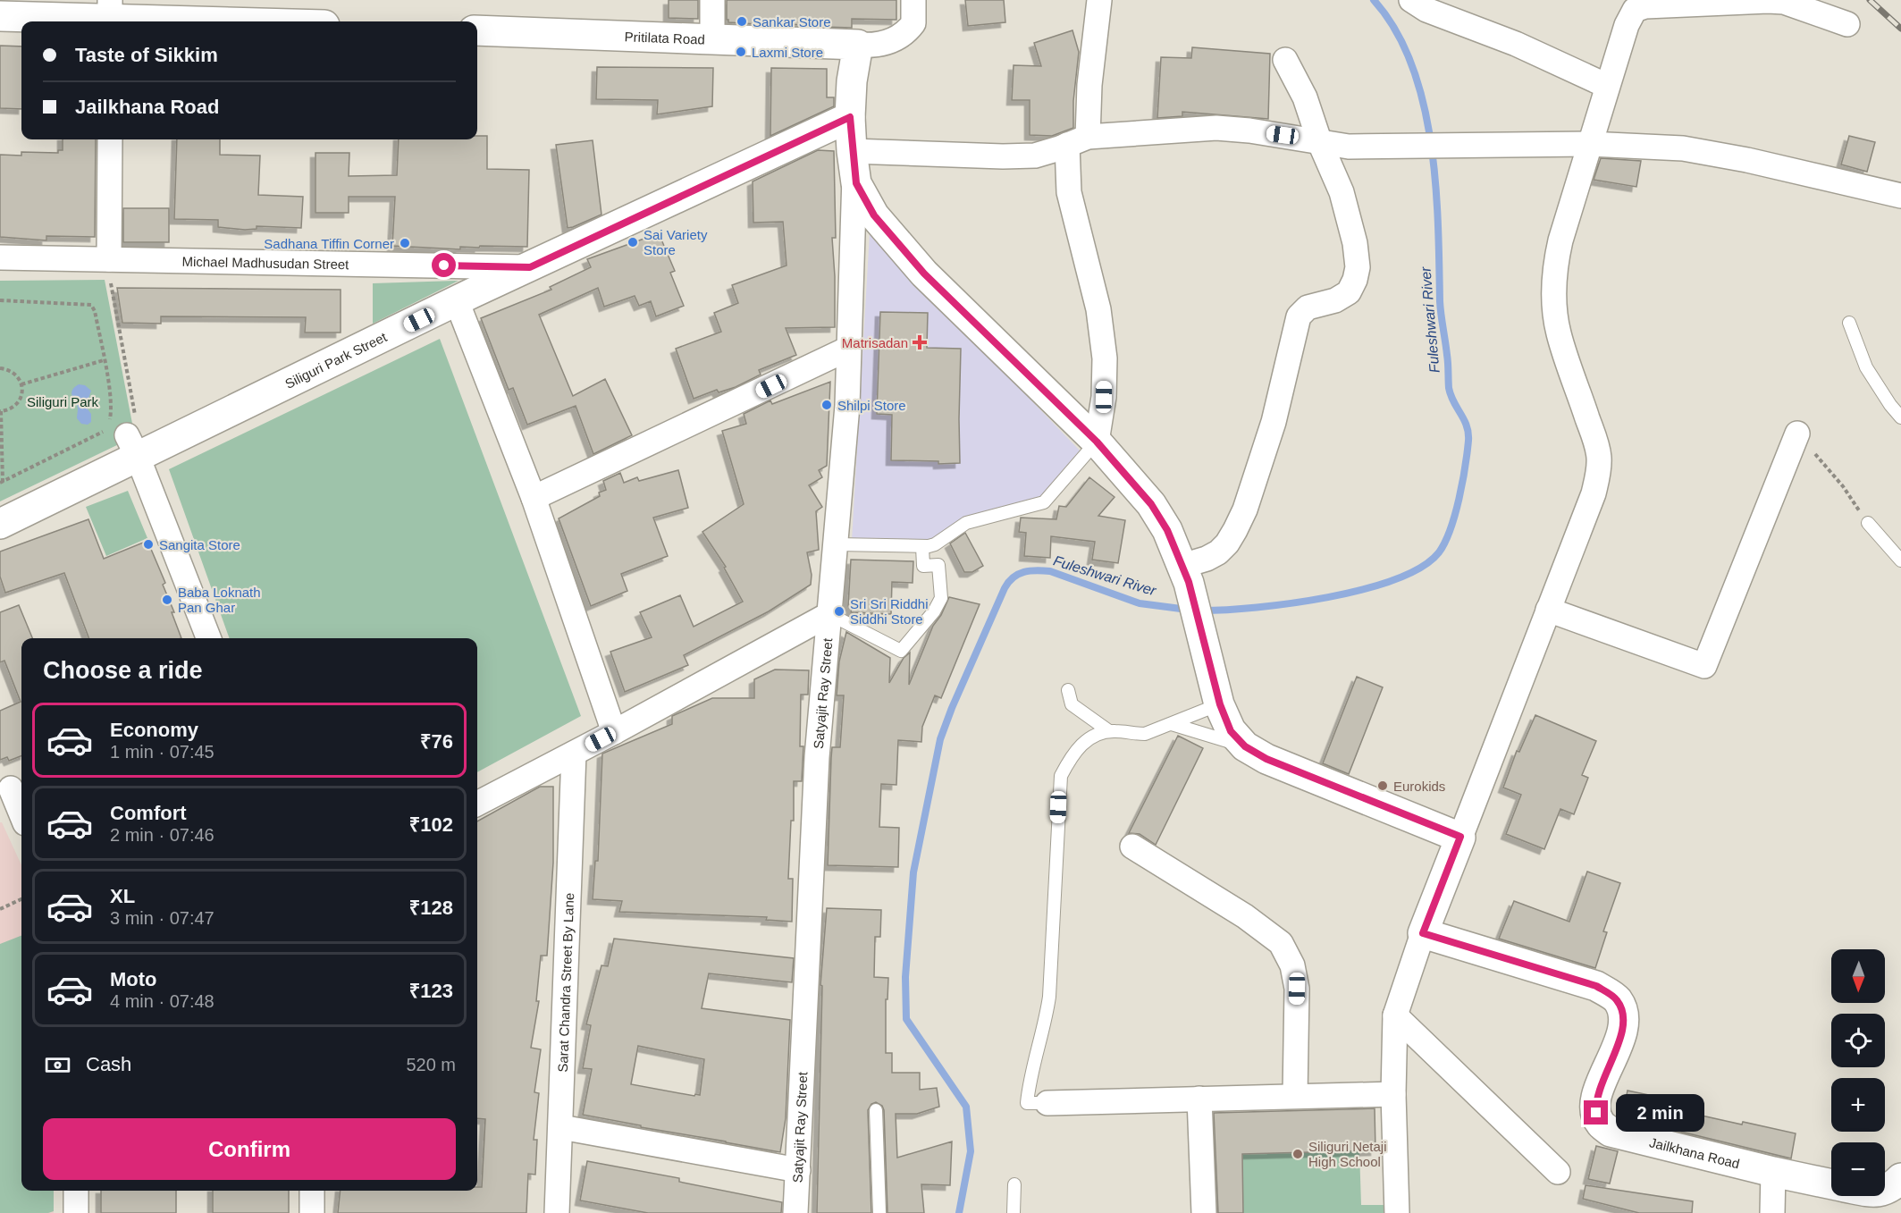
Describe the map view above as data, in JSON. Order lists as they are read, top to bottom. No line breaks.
{"streets":{"street":["Pritilata Road","Michael Madhusudan Street","Siliguri Park Street","Satyajit Ray Street","Sarat Chandra Street By Lane","Jailkhana Road"]},"crossings":[["Michael Madhusudan Street","Siliguri Park Street"]],"water":["Fuleshwari River"],"parks":["Siliguri Park"],"places":{"other":["Sankar Store","Laxmi Store","Sai Variety Store","Sadhana Tiffin Corner","Shilpi Store","Sangita Store","Baba Loknath Pan Ghar","Sri Sri Riddhi Siddhi Store","Eurokids","Siliguri Netaji High School"],"health":["Matrisadan"]},"north":"bottom","page":{"banner":["Taste of Sikkim","Jailkhana Road"],"heading":"Choose a ride","list":[{"name":"Economy","note":"1 min · 07:45","value":"₹76"},{"name":"Comfort","note":"2 min · 07:46","value":"₹102"},{"name":"XL","note":"3 min · 07:47","value":"₹128"},{"name":"Moto","note":"4 min · 07:48","value":"₹123"}],"map_buttons":["+","−"],"pay":["Cash","520 m"],"bubble":"2 min","buttons":"Confirm"}}
